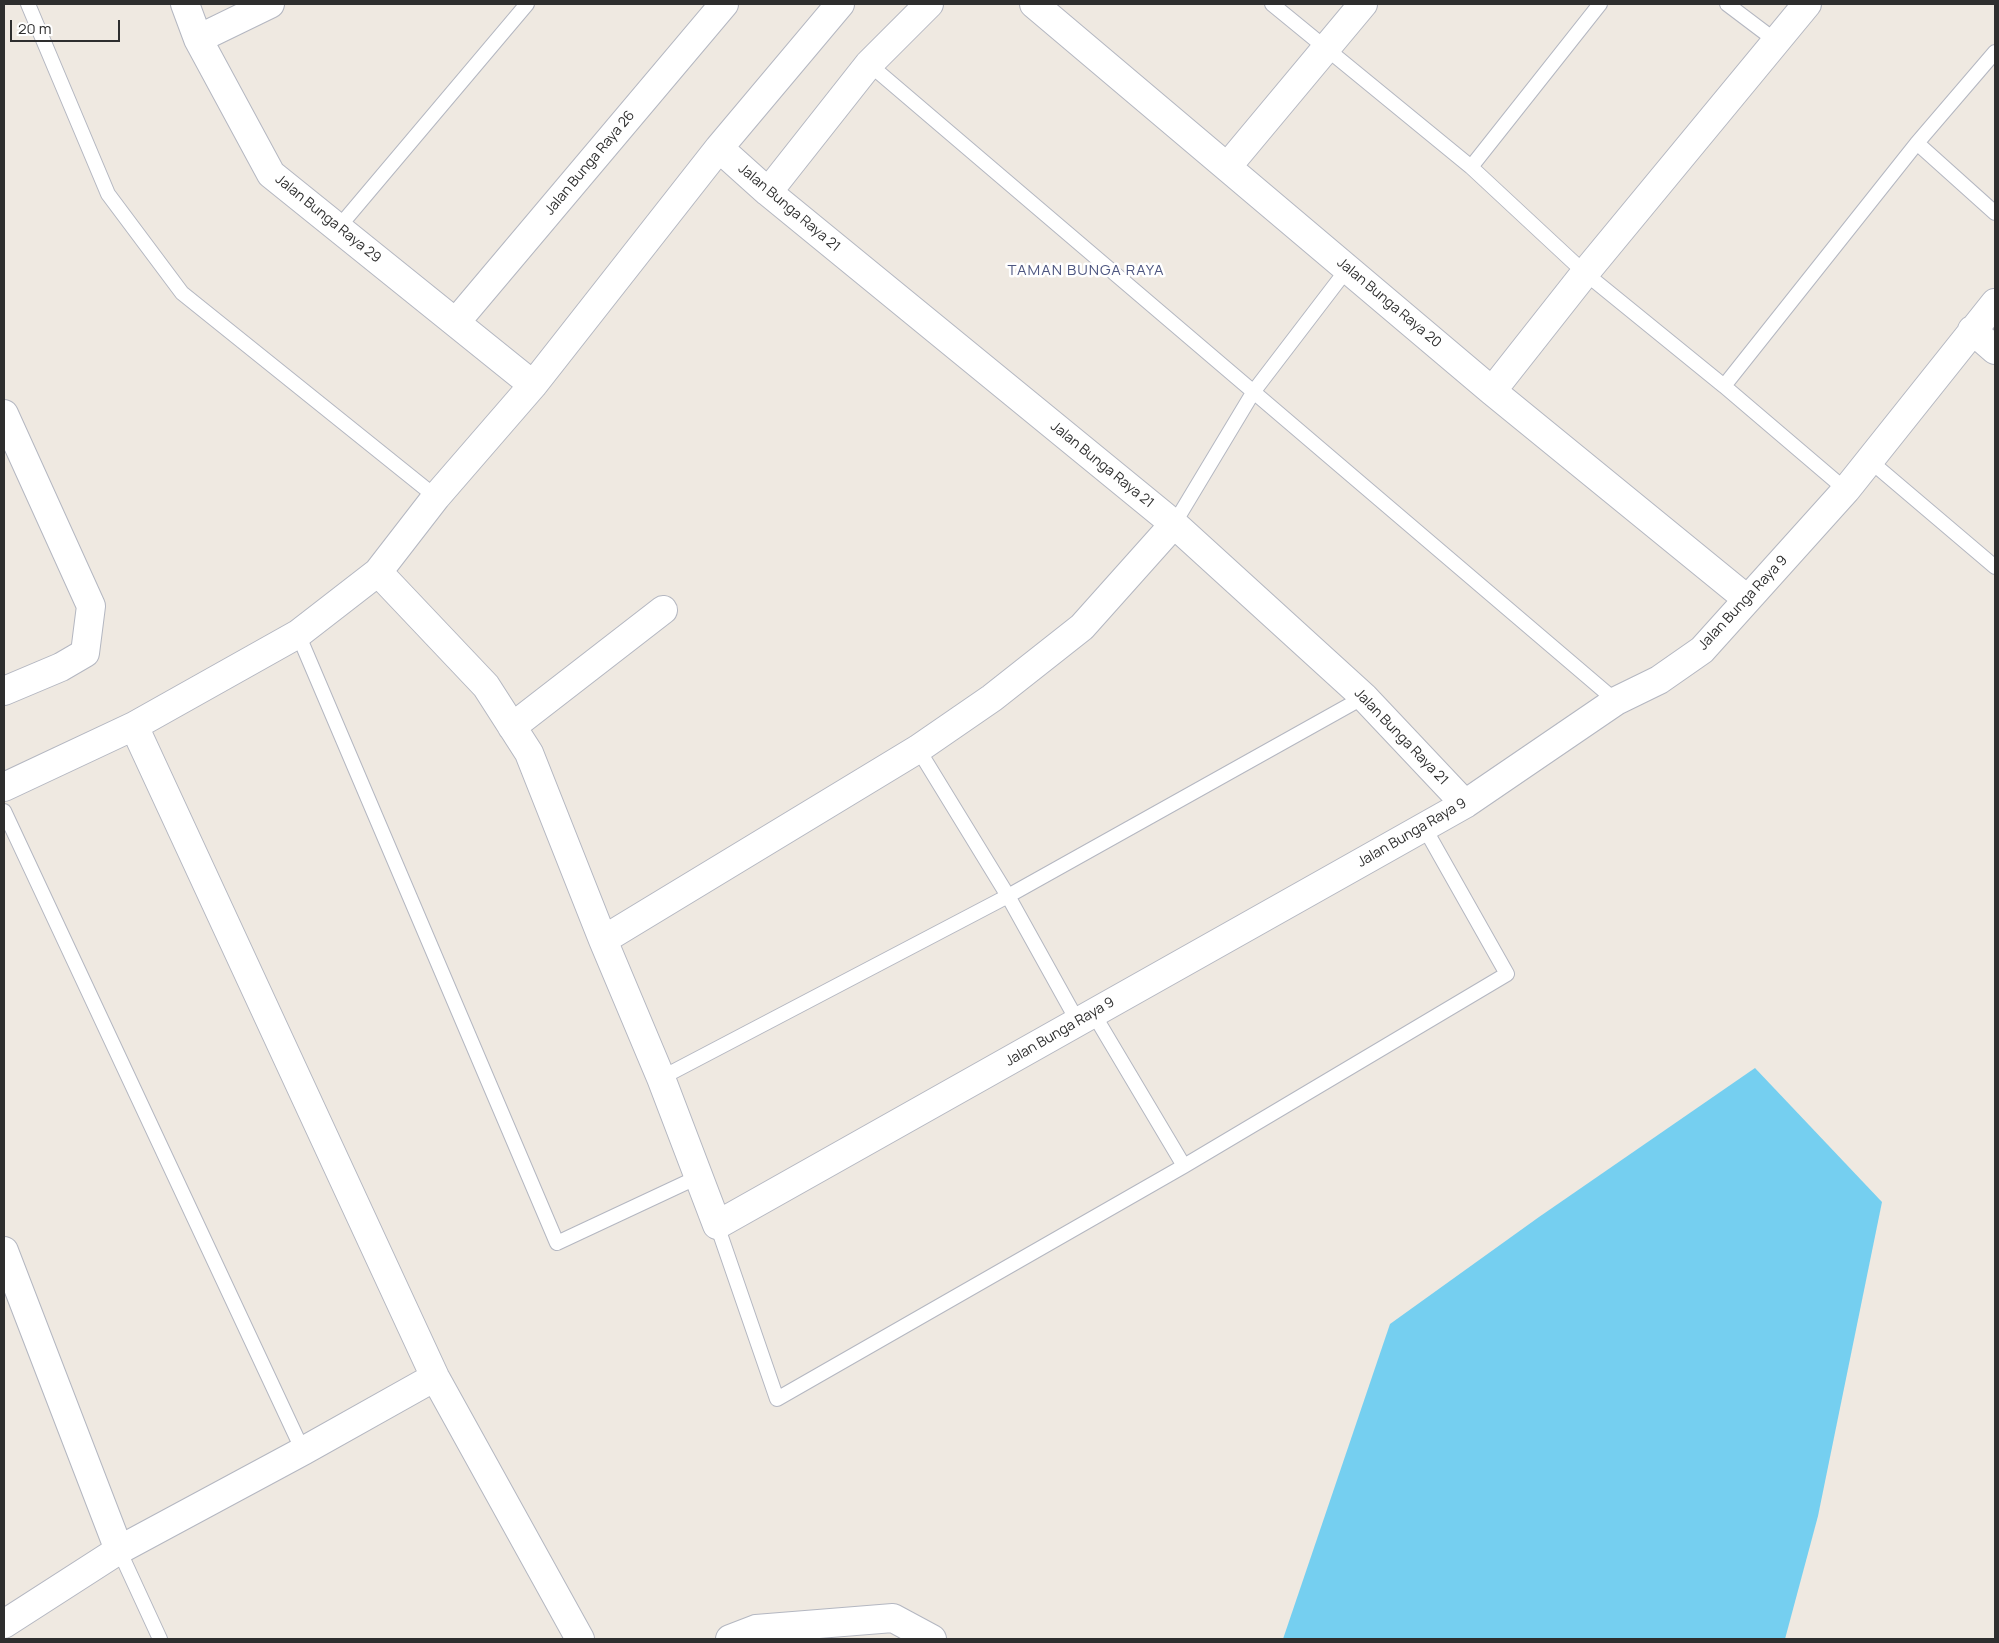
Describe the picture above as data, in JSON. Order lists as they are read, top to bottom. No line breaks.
{"streets":{"street":["Jalan Bunga Raya 26","Jalan Bunga Raya 21","Jalan Bunga Raya 29","Jalan Bunga Raya 20","Jalan Bunga Raya 9"]},"crossings":[["Jalan Bunga Raya 26","Jalan Bunga Raya 29"],["Jalan Bunga Raya 21","Jalan Bunga Raya 9"],["Jalan Bunga Raya 20","Jalan Bunga Raya 9"]],"districts":["TAMAN BUNGA RAYA"],"scale_bar":"20 m"}
